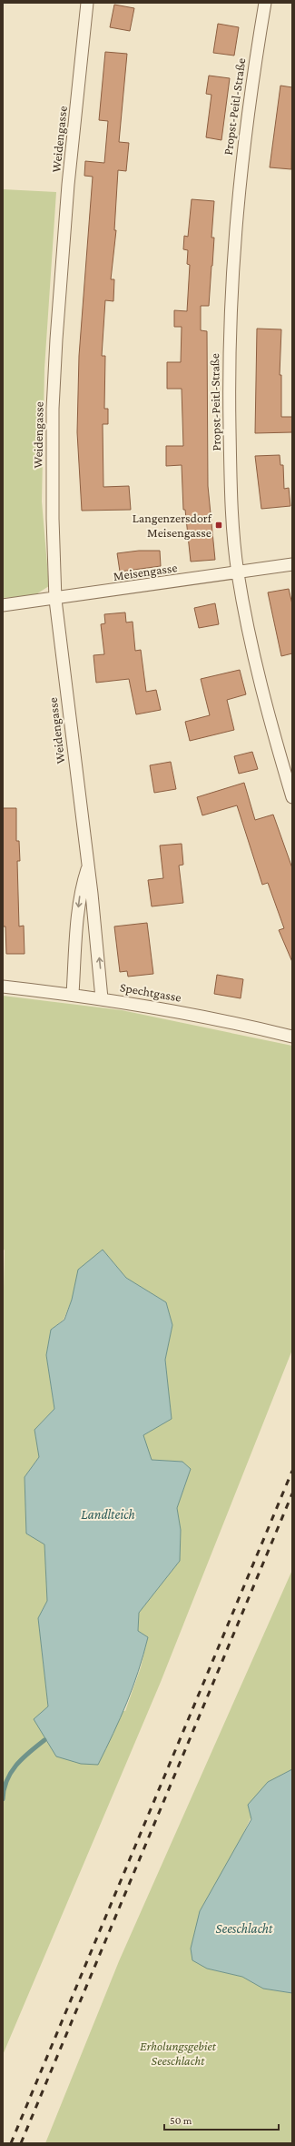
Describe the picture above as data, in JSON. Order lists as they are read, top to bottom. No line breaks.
{"streets":{"street":["Propst-Peitl-Straße","Weidengasse","Meisengasse","Spechtgasse"]},"crossings":[["Propst-Peitl-Straße","Meisengasse"],["Weidengasse","Meisengasse"],["Weidengasse","Spechtgasse"]],"water":["Landlteich","Seeschlacht"],"parks":["Erholungsgebiet Seeschlacht"],"places":{"transit":["Langenzersdorf Meisengasse"]},"scale_bar":"50 m"}
